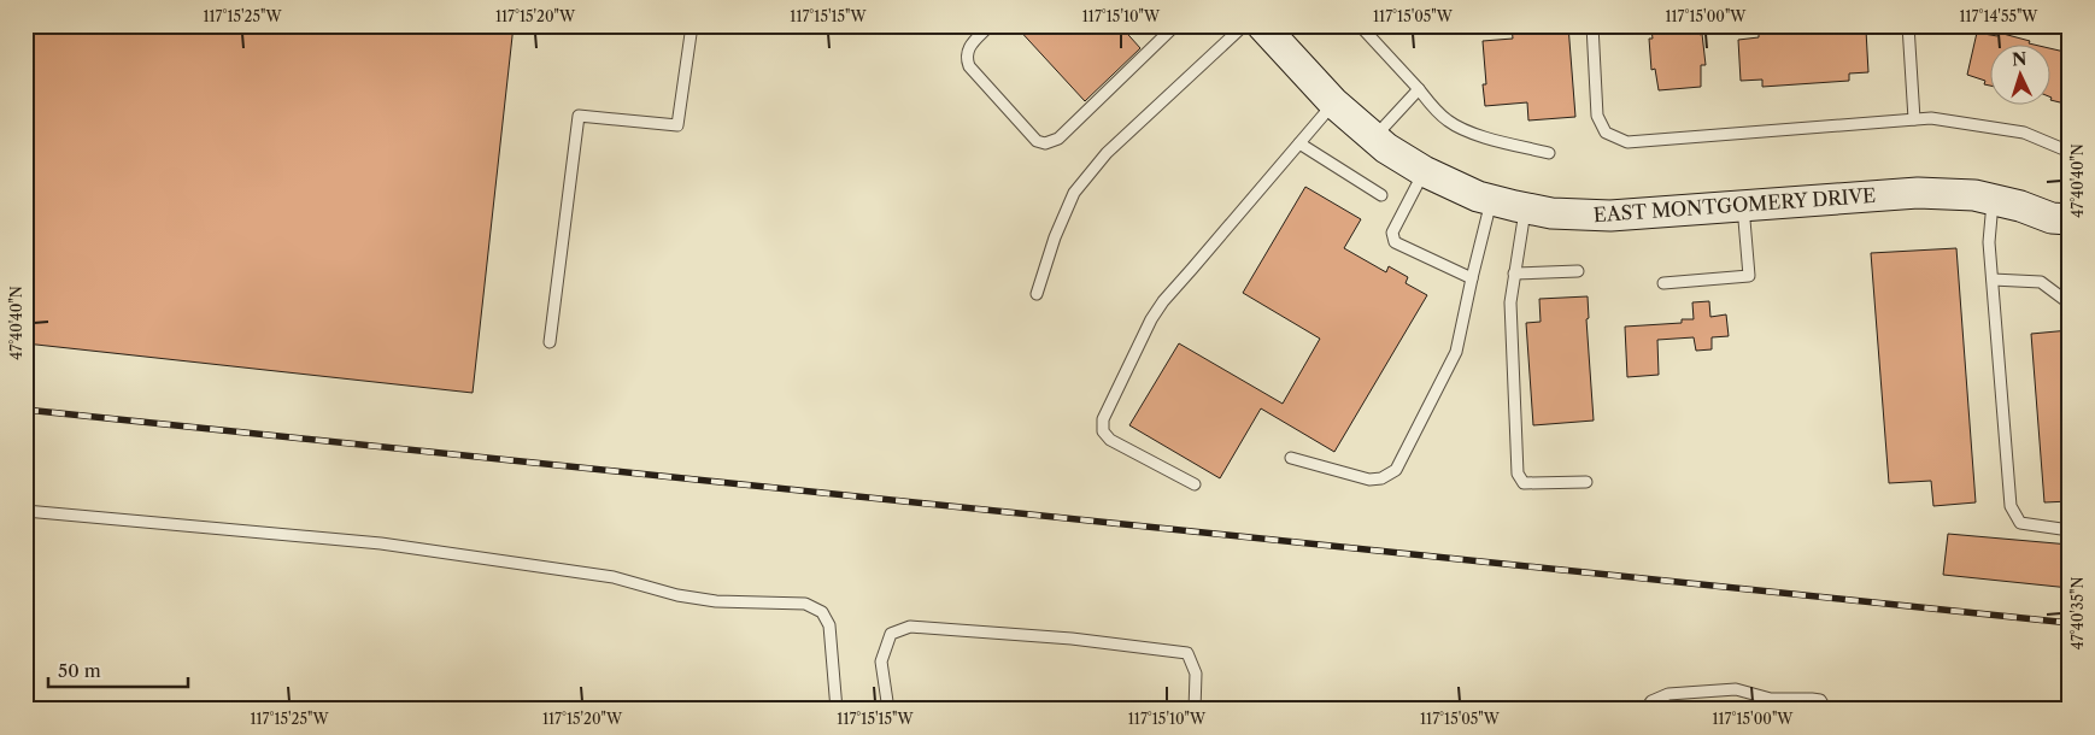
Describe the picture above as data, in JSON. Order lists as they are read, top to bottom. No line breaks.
{"streets":{"main road":["EAST MONTGOMERY DRIVE"]},"scale_bar":"50 m","north":"top","coordinates":["117°15'25\"W","117°15'20\"W","117°15'15\"W","117°15'10\"W","117°15'05\"W","117°15'00\"W","117°14'55\"W","47°40'40\"N","47°40'35\"N"]}
